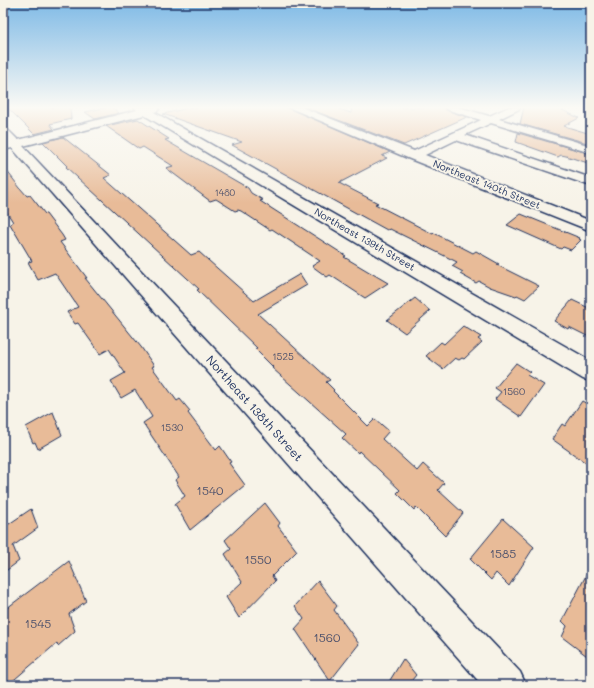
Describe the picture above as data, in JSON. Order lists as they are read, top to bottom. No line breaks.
{"streets":{"street":["Northeast 140th Street","Northeast 139th Street","Northeast 138th Street"]},"house_numbers":["1480","1525","1560","1530","1540","1585","1550","1545","1560"]}
